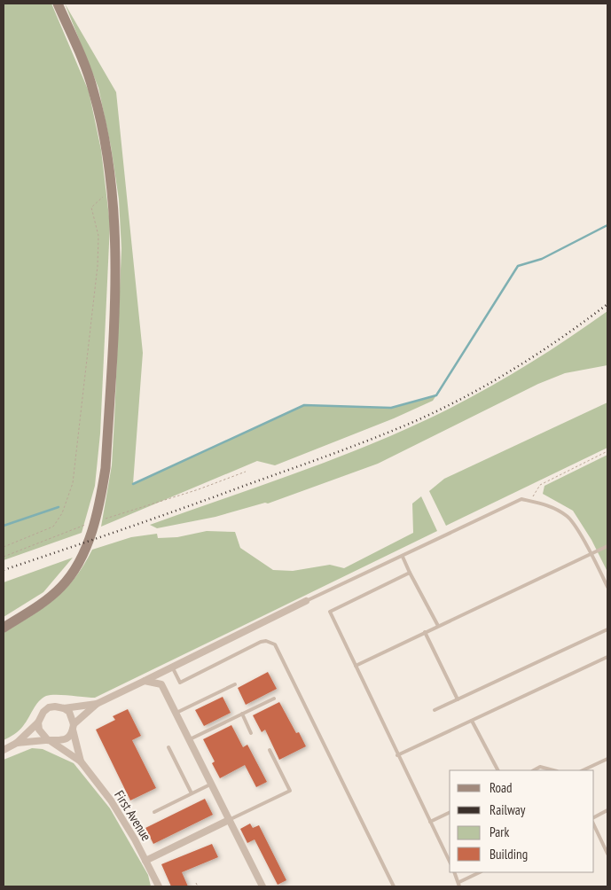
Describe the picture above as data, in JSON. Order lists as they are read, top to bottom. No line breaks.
{"streets":{"street":["First Avenue"]},"legend":["Road","Railway","Park","Building"]}
